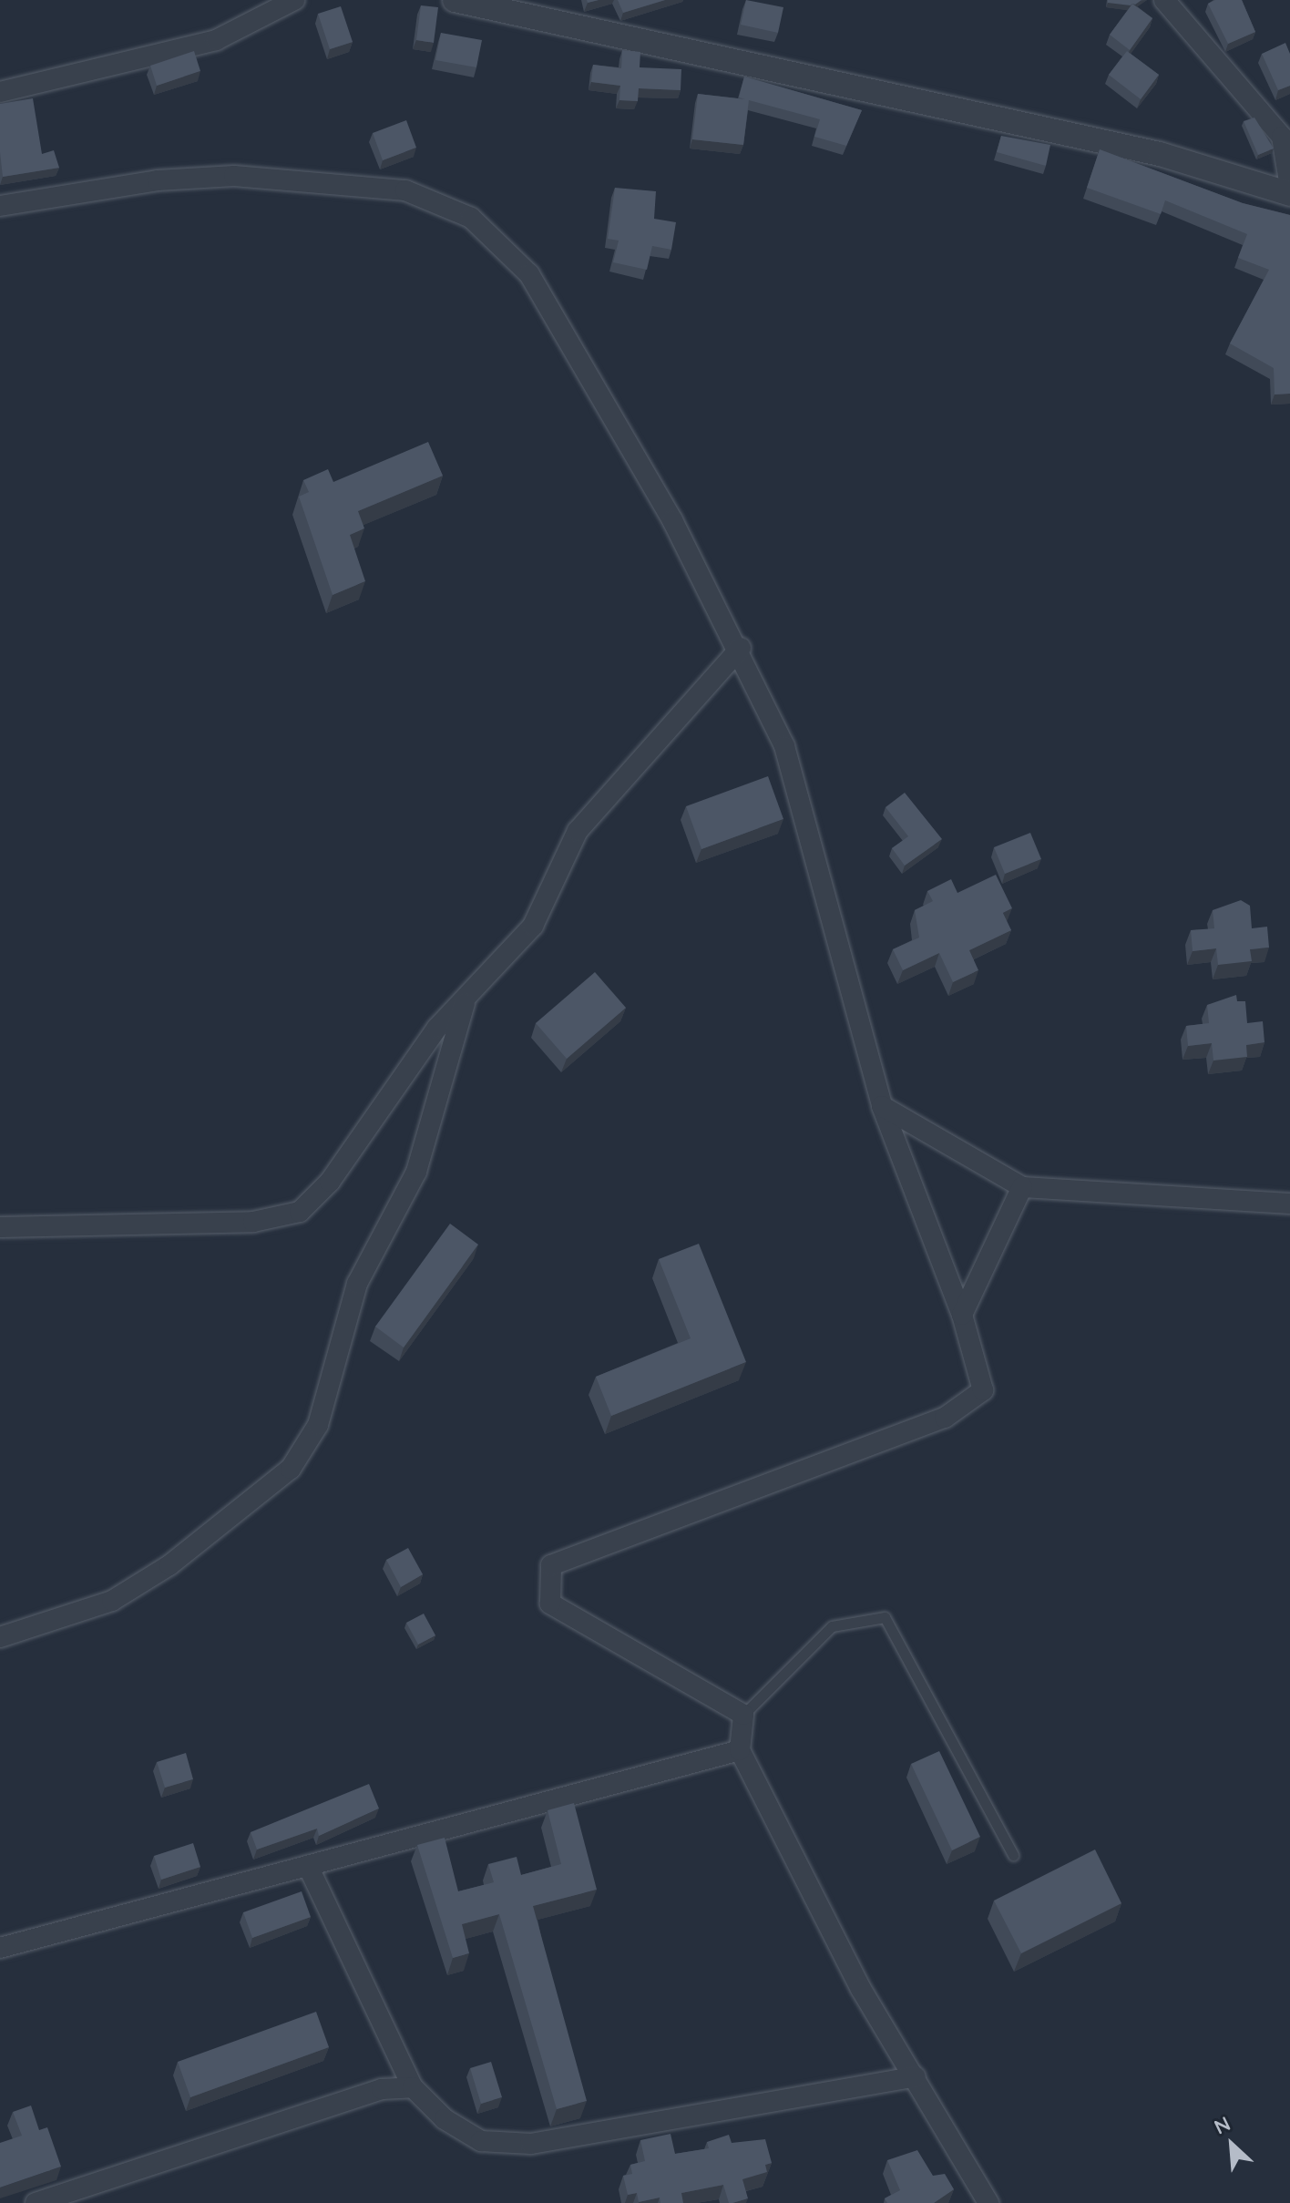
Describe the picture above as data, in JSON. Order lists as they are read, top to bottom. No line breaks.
{"north":"top left"}
